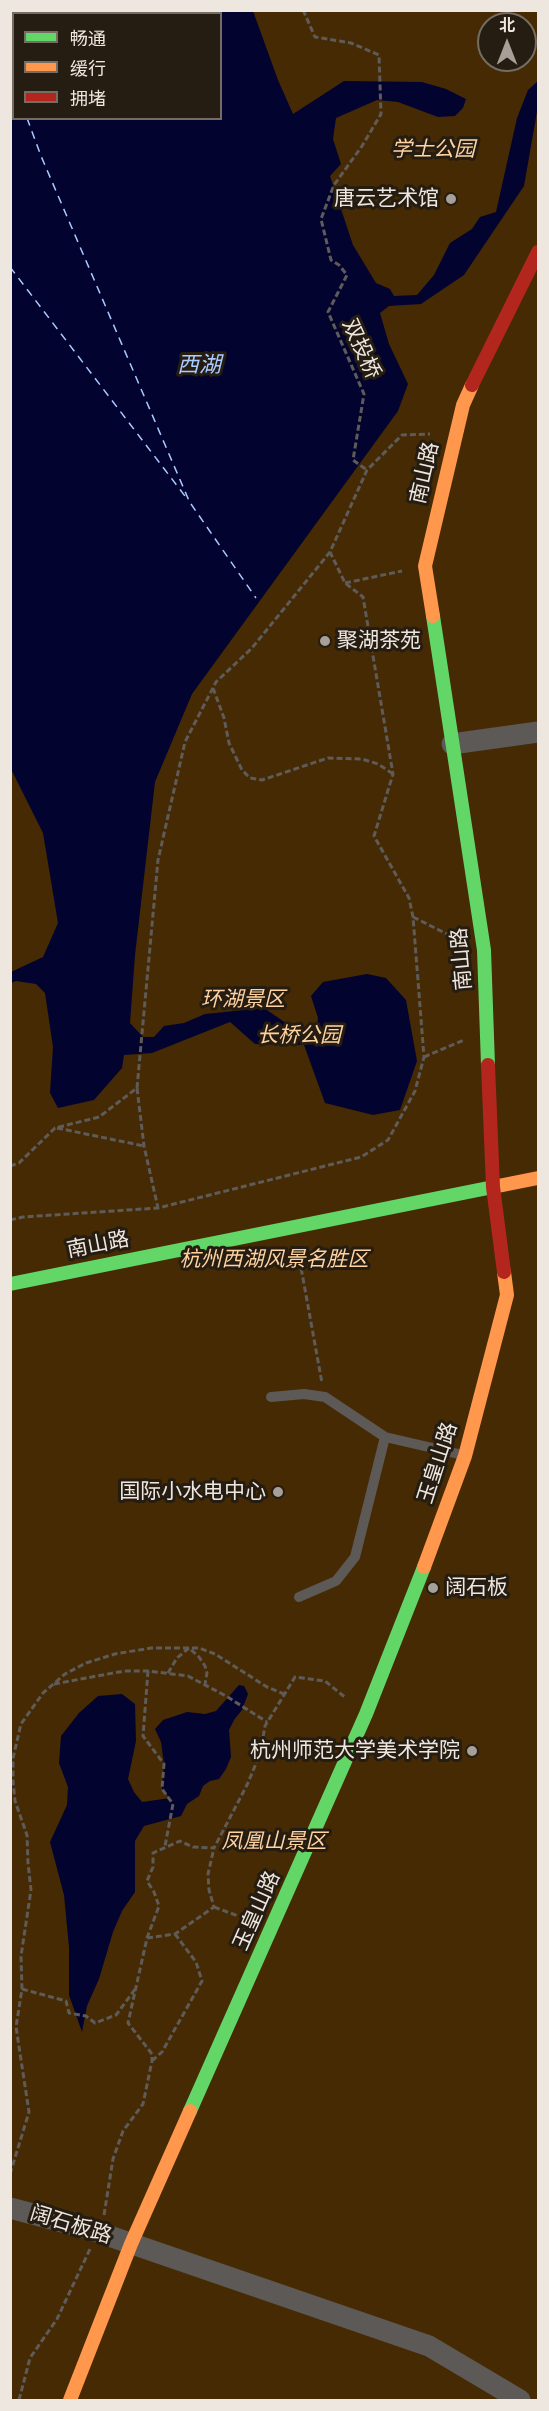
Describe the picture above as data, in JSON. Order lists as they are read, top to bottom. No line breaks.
{"streets":{"main road":["南山路","玉皇山路"],"street":["阔石板路"],"path":["双投桥"]},"crossings":[["南山路","玉皇山路"],["玉皇山路","阔石板路"]],"water":["西湖"],"parks":["学士公园","环湖景区","长桥公园","杭州西湖风景名胜区","凤凰山景区"],"places":["唐云艺术馆","聚湖茶苑","国际小水电中心","阔石板","杭州师范大学美术学院"],"legend":["畅通","缓行","拥堵"],"north":"top"}
